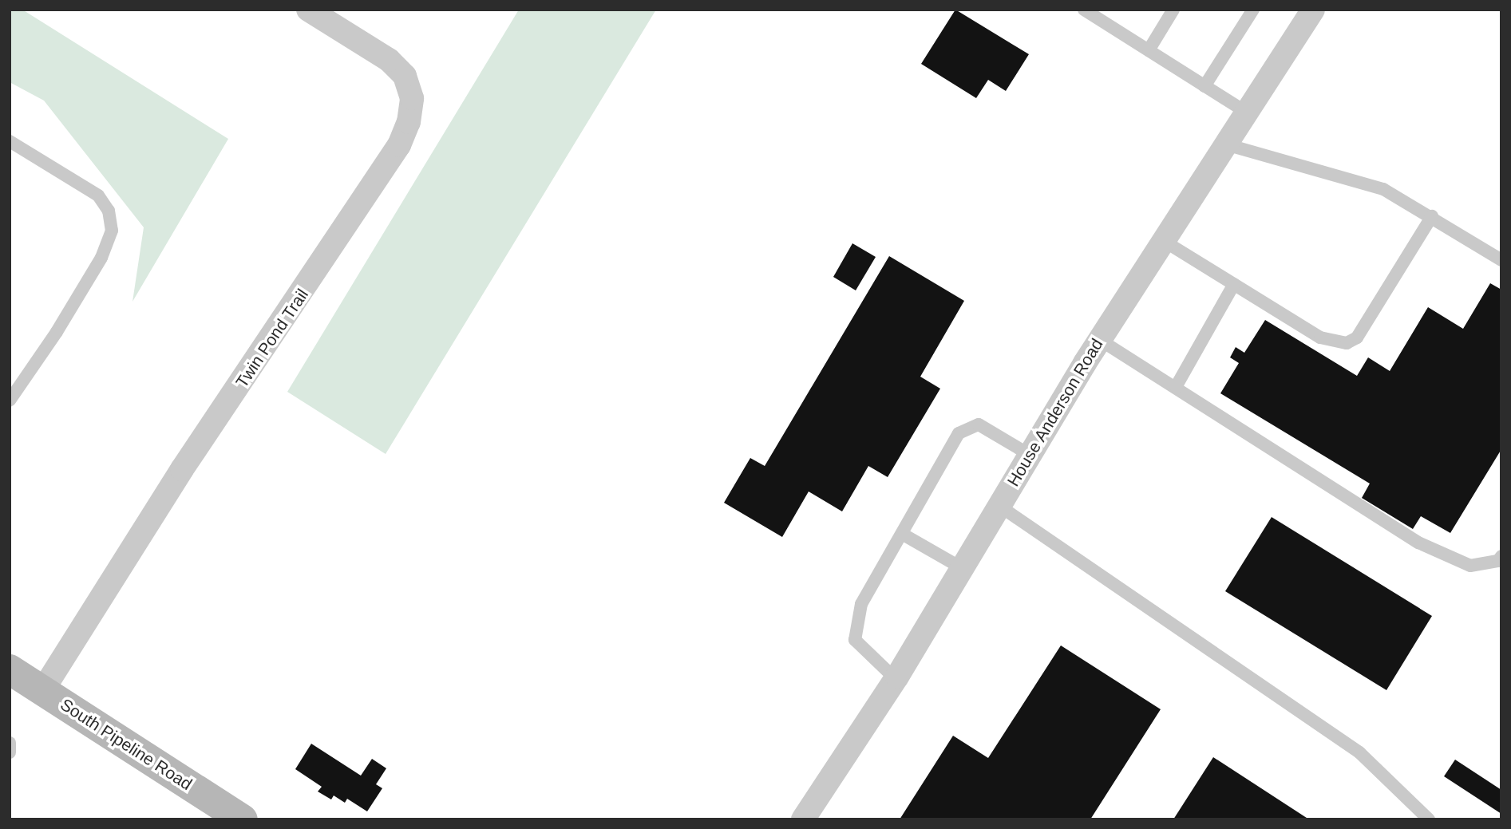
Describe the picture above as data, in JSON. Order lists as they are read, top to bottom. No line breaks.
{"streets":{"street":["Twin Pond Trail","House Anderson Road","South Pipeline Road"]},"crossings":[["Twin Pond Trail","South Pipeline Road"]]}
